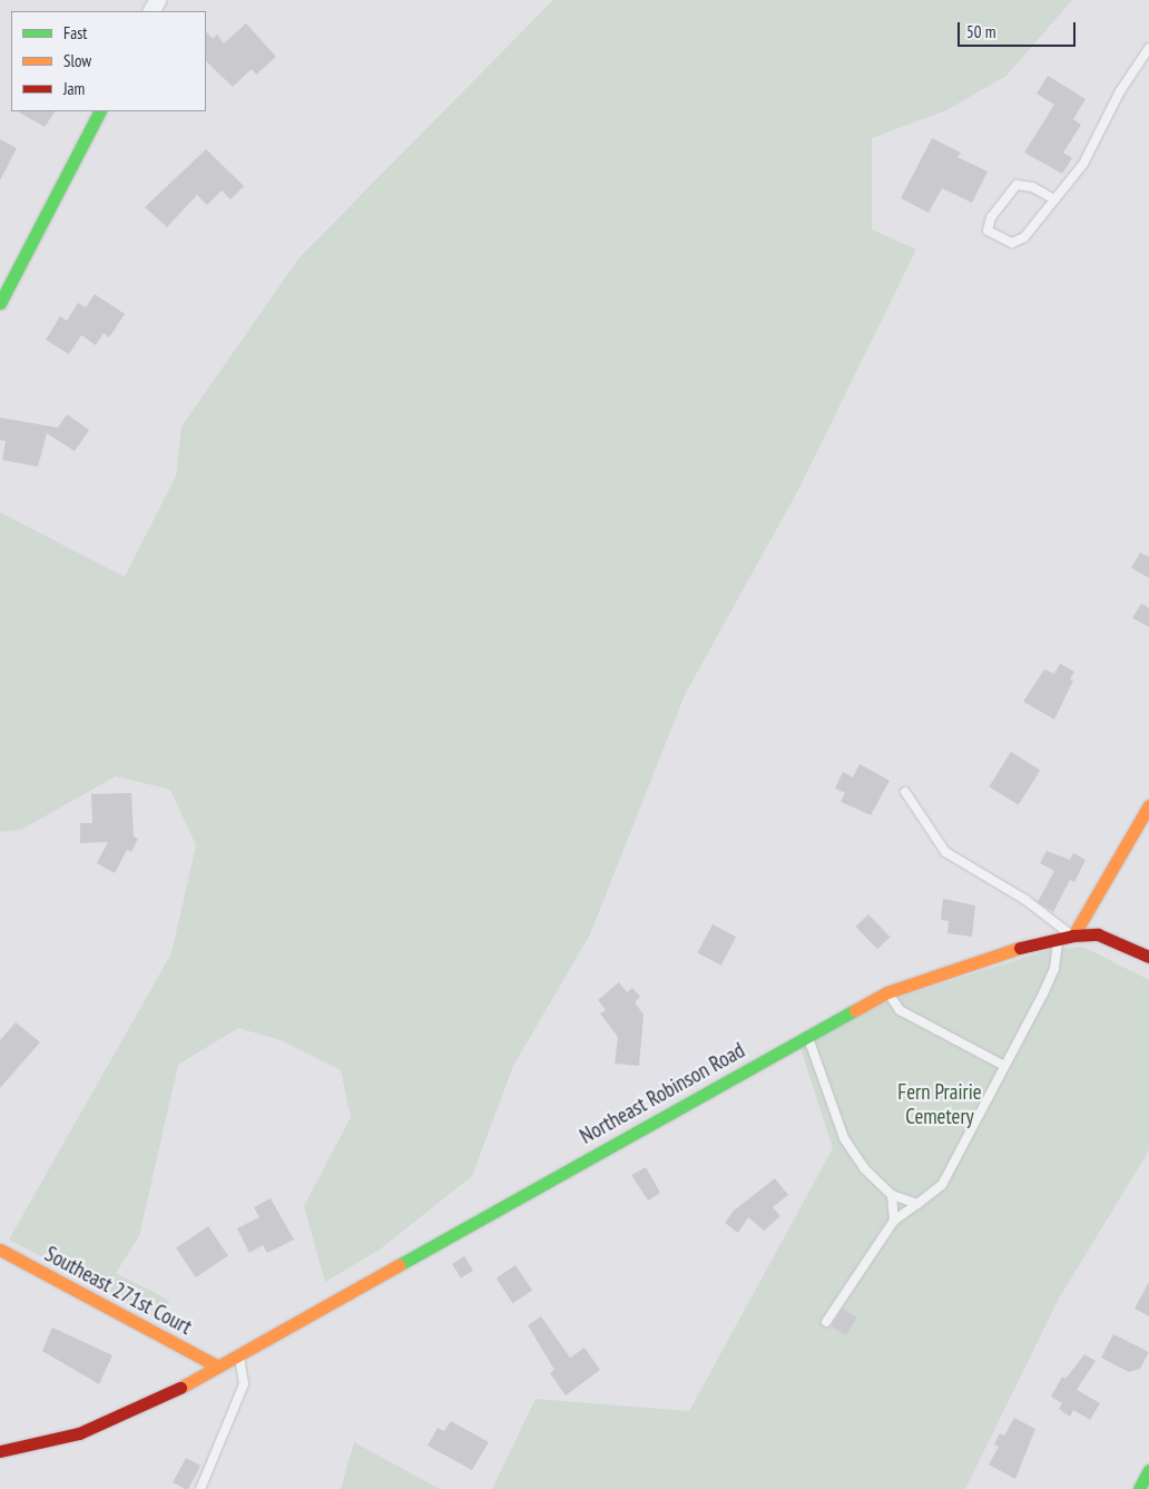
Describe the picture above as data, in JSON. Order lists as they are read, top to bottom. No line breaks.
{"streets":{"street":["Northeast Robinson Road","Southeast 271st Court"]},"crossings":[["Northeast Robinson Road","Southeast 271st Court"]],"parks":["Fern Prairie Cemetery"],"legend":["Fast","Slow","Jam"],"scale_bar":"50 m"}
